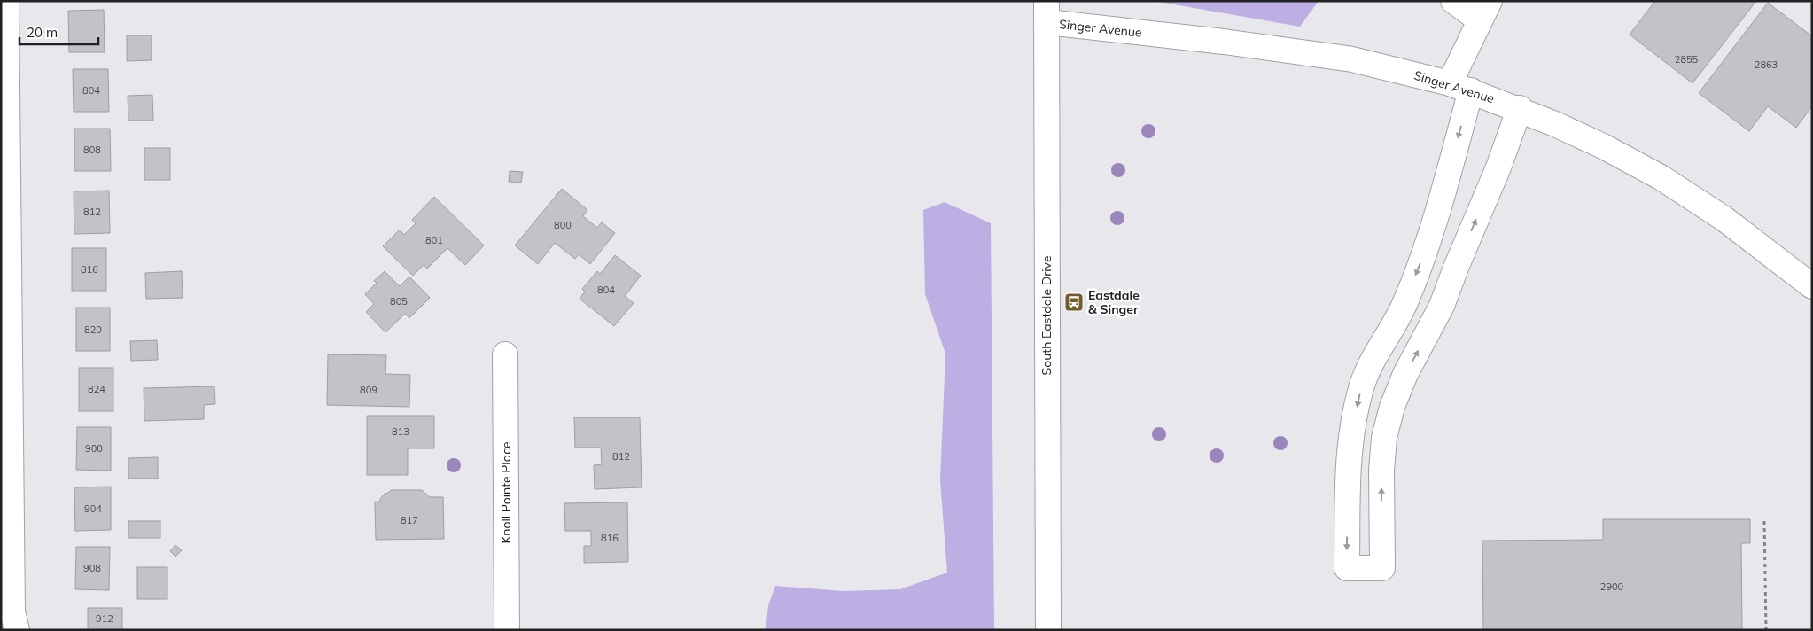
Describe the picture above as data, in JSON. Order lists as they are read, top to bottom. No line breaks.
{"streets":{"street":["Singer Avenue","South Eastdale Drive","Knoll Pointe Place"]},"crossings":[["Singer Avenue","South Eastdale Drive"]],"places":{"bus stop":["Eastdale & Singer"]},"house_numbers":["2855","2863","804","808","812","800","801","816","804","805","820","824","809","813","900","812","904","817","816","908","2900","912"],"scale_bar":"20 m"}
